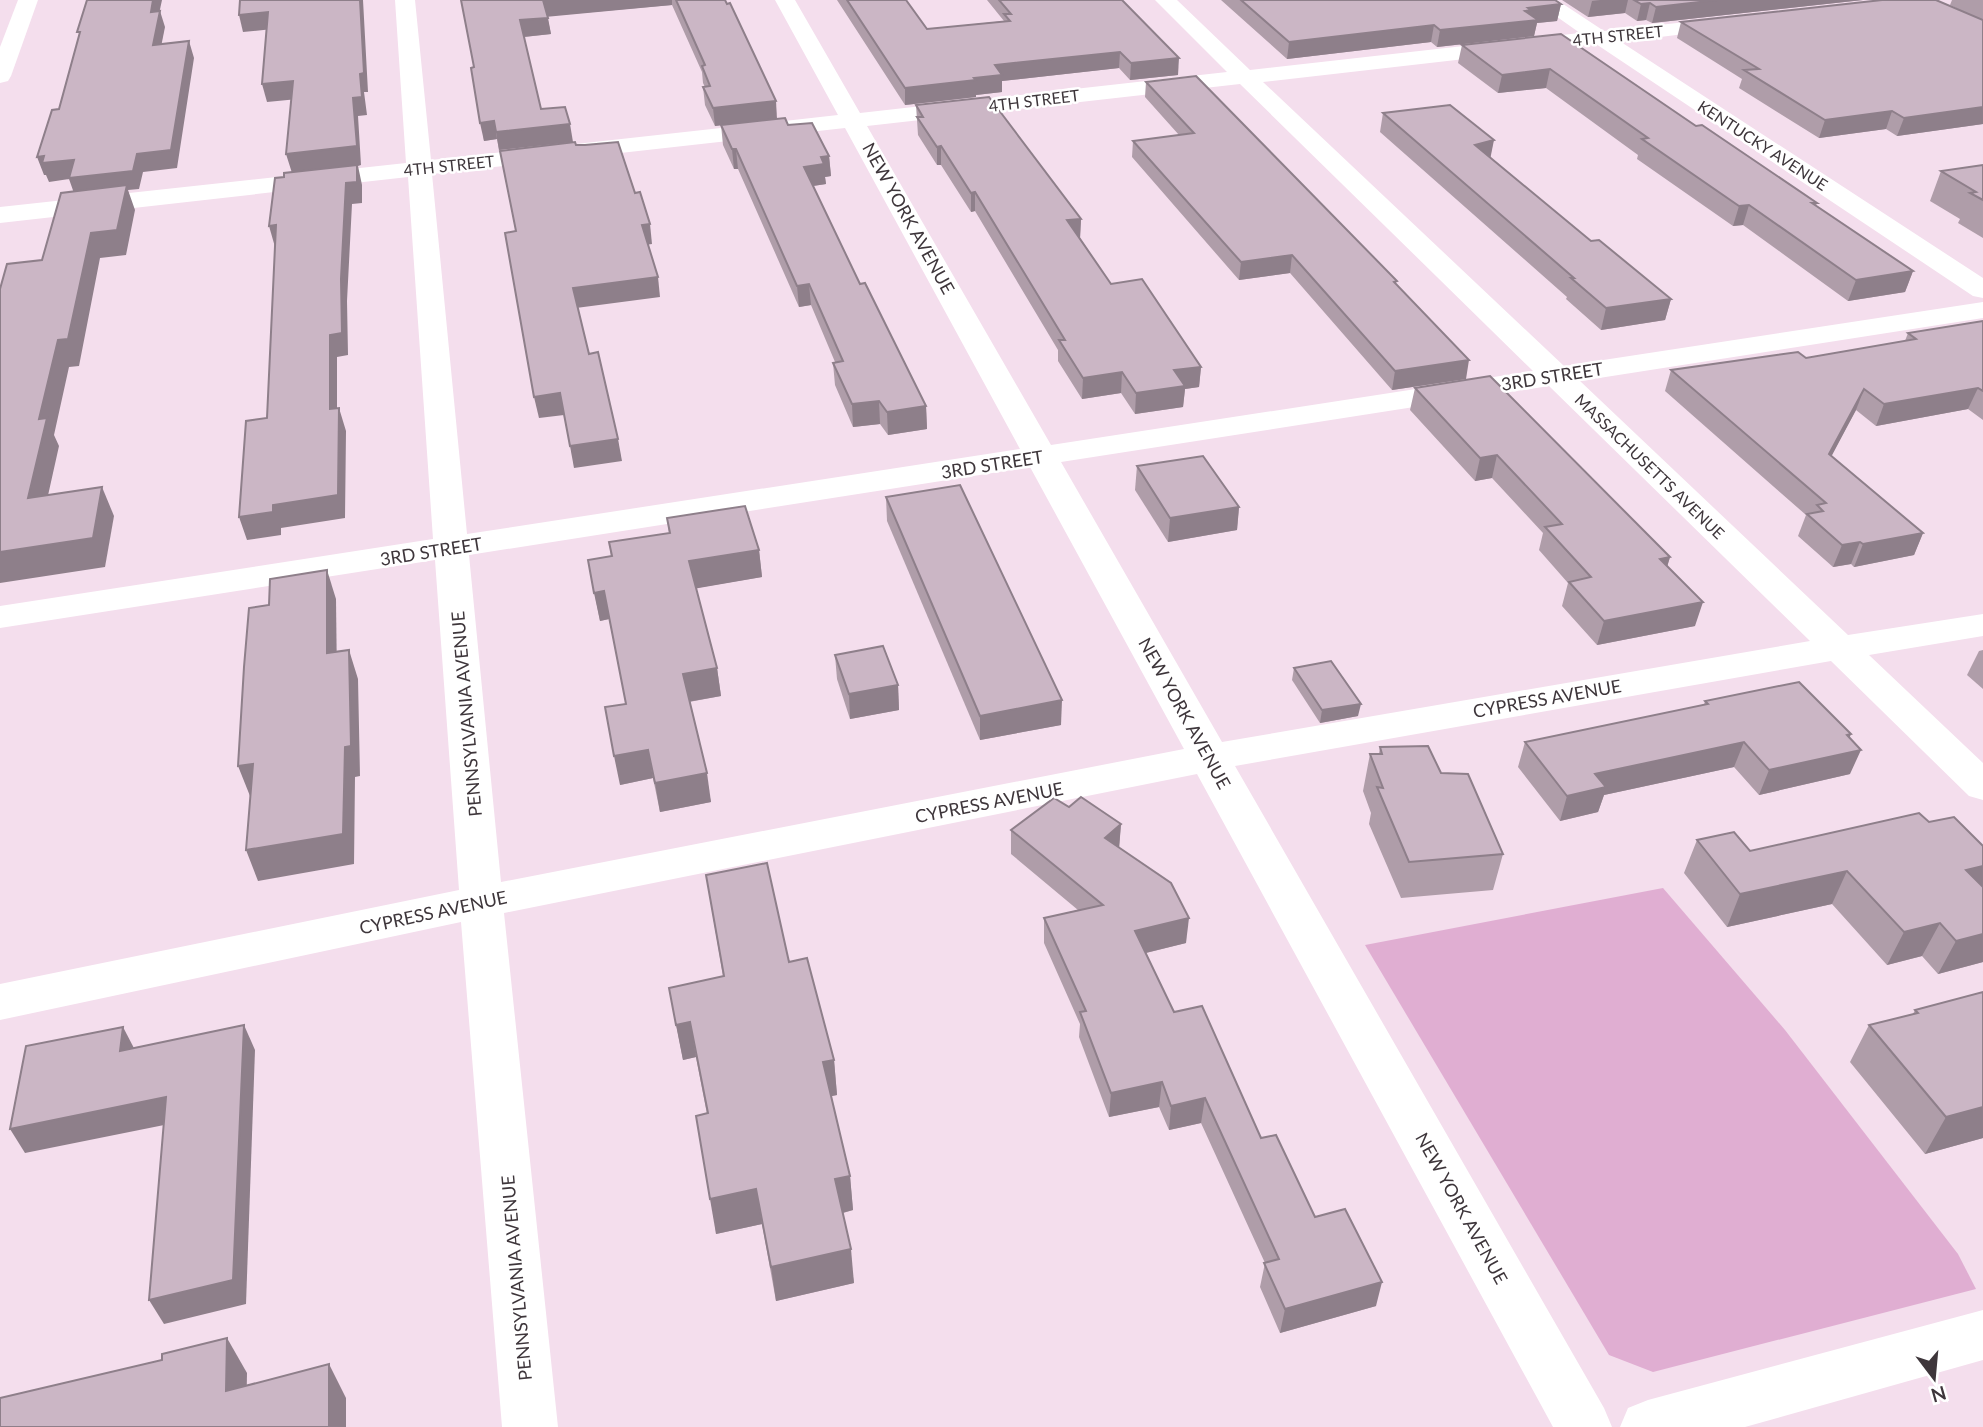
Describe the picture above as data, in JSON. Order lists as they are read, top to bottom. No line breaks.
{"streets":{"street":["4TH STREET","KENTUCKY AVENUE","NEW YORK AVENUE","3RD STREET","MASSACHUSETTS AVENUE","CYPRESS AVENUE","PENNSYLVANIA AVENUE"]},"crossings":[["4TH STREET","KENTUCKY AVENUE"],["4TH STREET","NEW YORK AVENUE"],["4TH STREET","MASSACHUSETTS AVENUE"],["4TH STREET","PENNSYLVANIA AVENUE"],["NEW YORK AVENUE","3RD STREET"],["NEW YORK AVENUE","CYPRESS AVENUE"],["3RD STREET","MASSACHUSETTS AVENUE"],["3RD STREET","PENNSYLVANIA AVENUE"],["MASSACHUSETTS AVENUE","CYPRESS AVENUE"],["CYPRESS AVENUE","PENNSYLVANIA AVENUE"]],"north":"bottom"}
